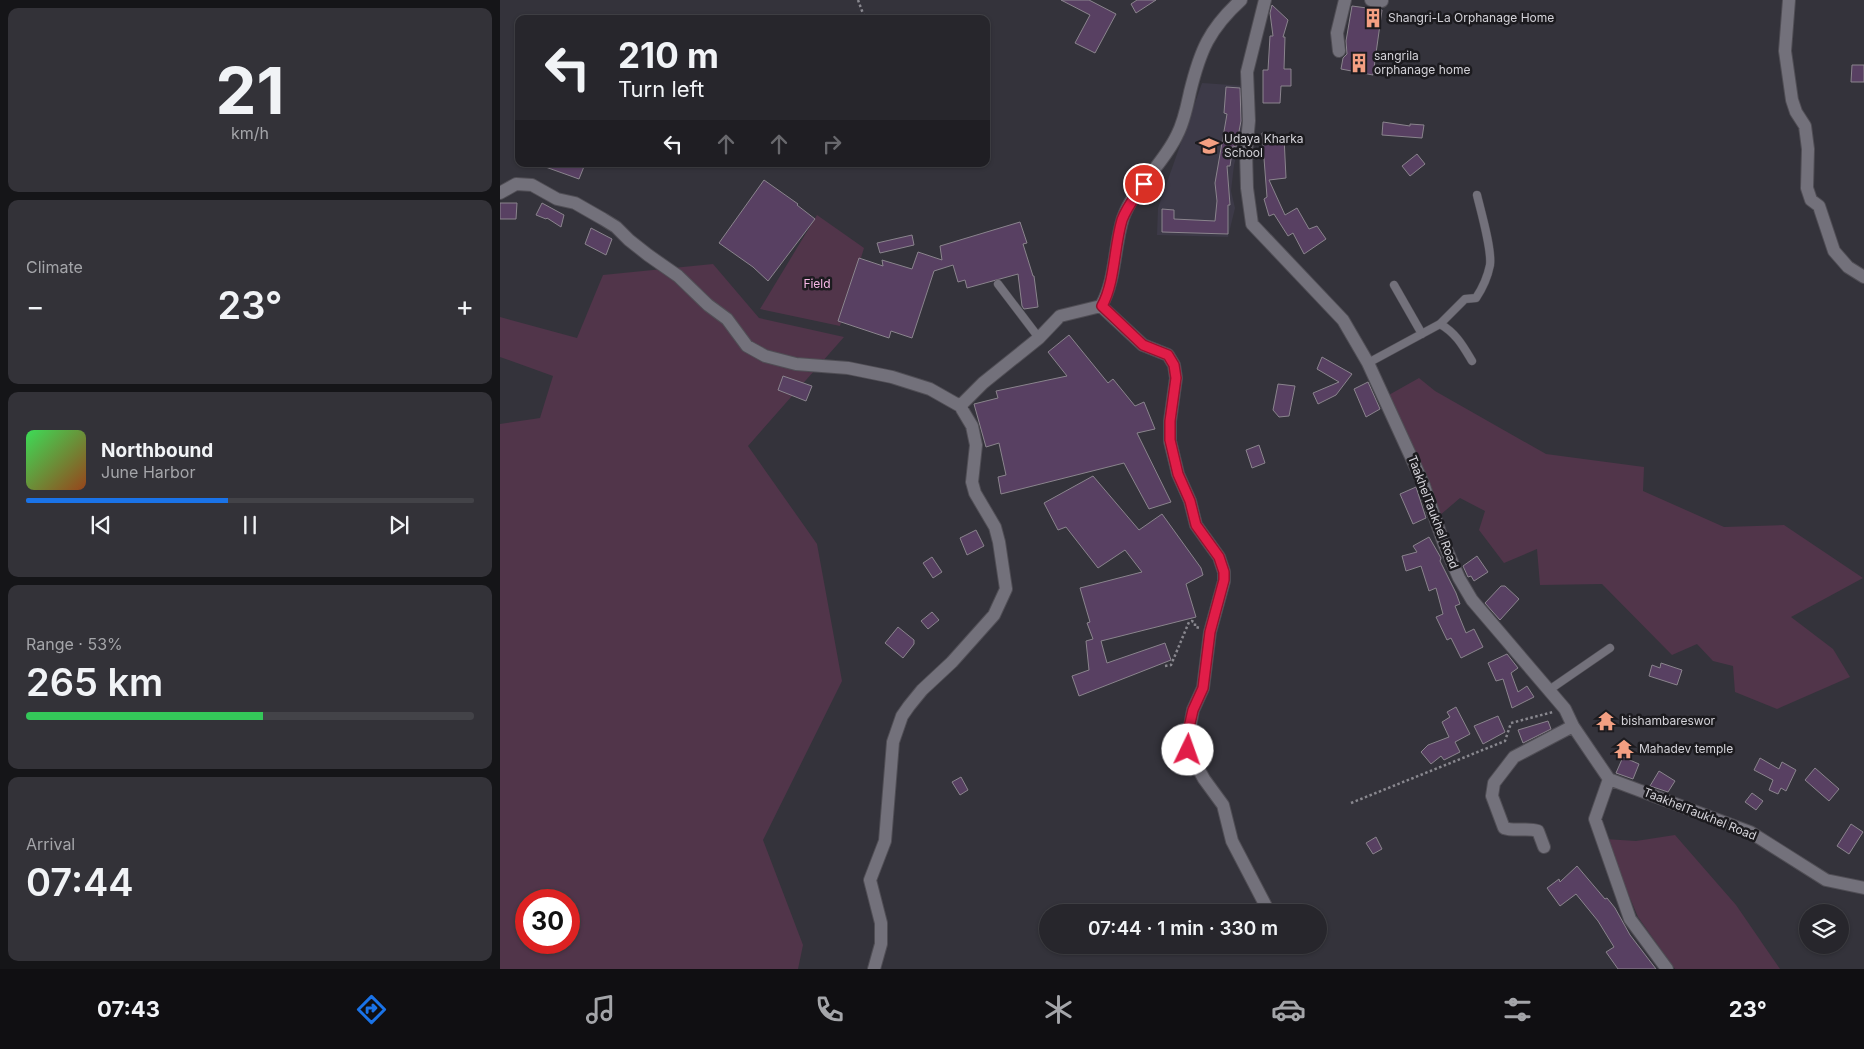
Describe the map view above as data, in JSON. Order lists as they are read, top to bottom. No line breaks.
{"streets":{"street":["TaakhelTaukhel Road"]},"parks":["Field"],"places":{"building":["Shangri-La Orphanage Home","sangrila orphanage home"],"school or university":["Udaya Kharka School"],"temple":["bishambareswor","Mahadev temple"]},"page":{"tile":[["21","km/h"],"Climate",["Range · 53%","265 km"],["Arrival","07:44"]],"turn":["210 m","Turn left"],"heat":["−","23°","+"],"song":["Northbound","June Harbor"],"limit":"30","trip":"07:44 · 1 min · 330 m","tabs":["07:43","23°"]}}
